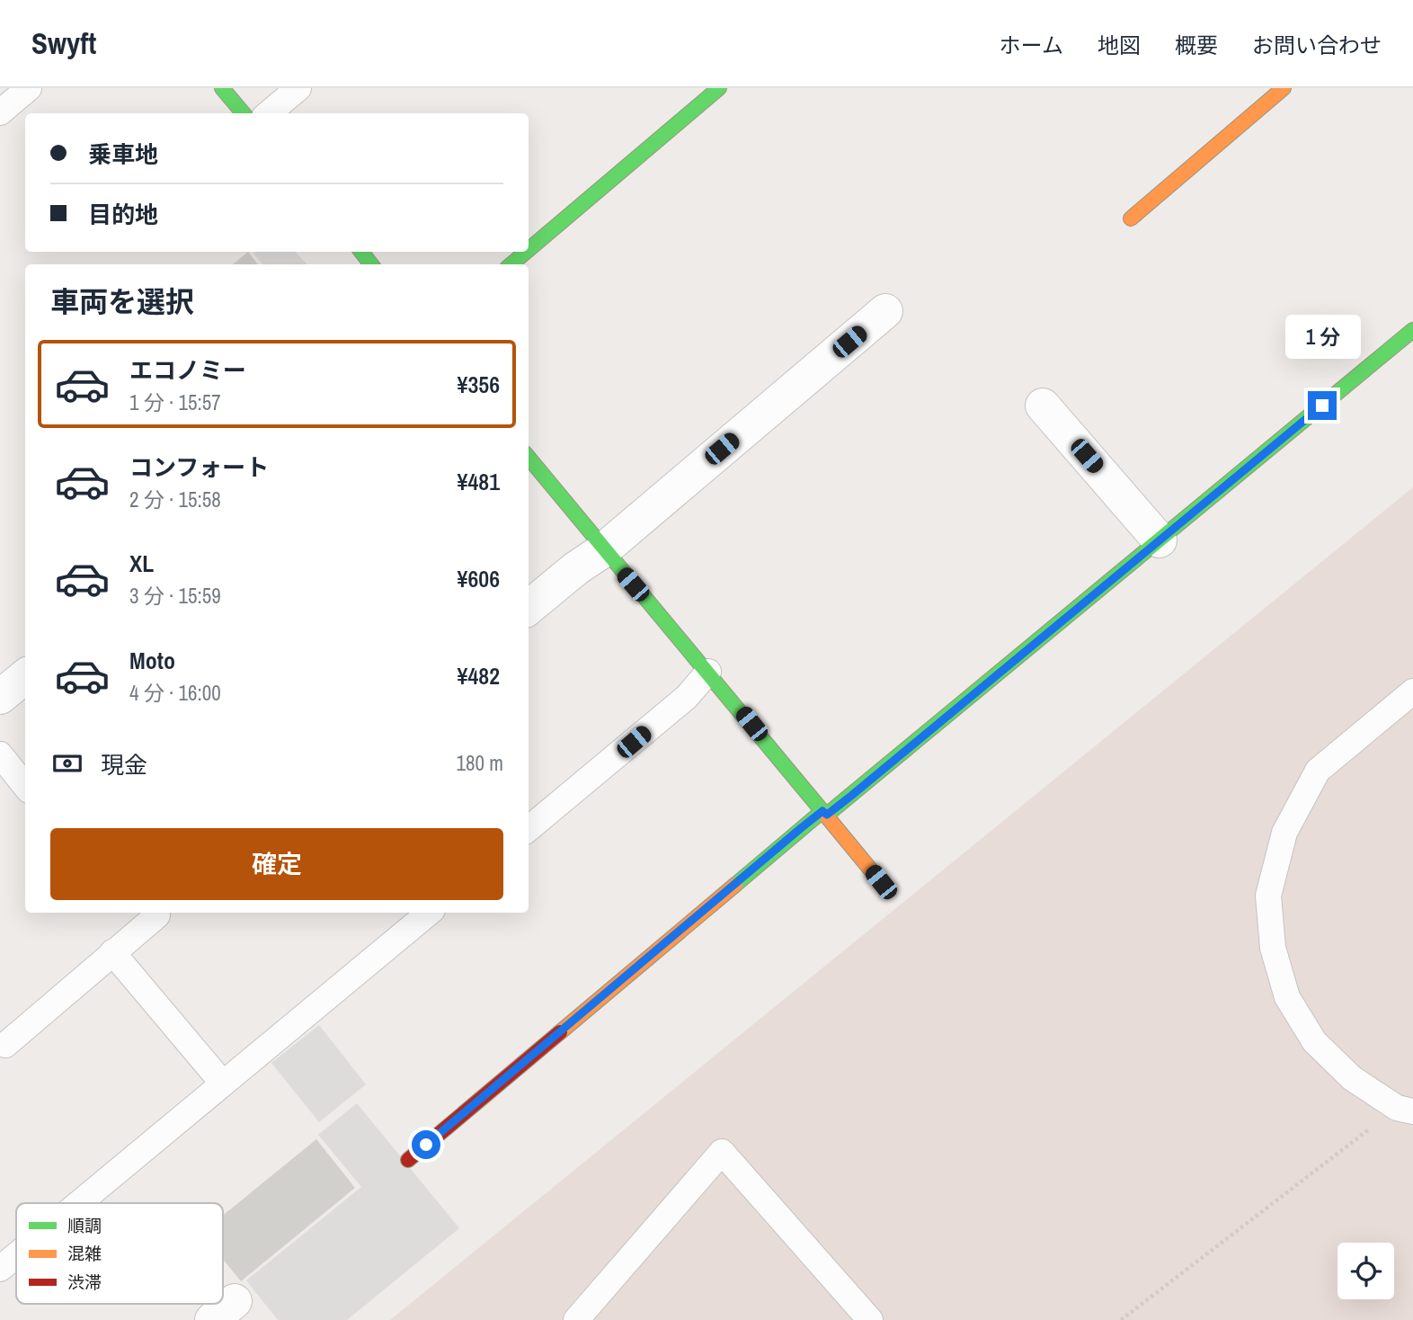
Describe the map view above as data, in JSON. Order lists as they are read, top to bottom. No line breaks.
{"legend":["順調","混雑","渋滞"],"page":{"header":"Swyft","nav":["ホーム","地図","概要","お問い合わせ"],"banner":["乗車地","目的地"],"heading":"車両を選択","bubble":"1 分","list":[{"name":"エコノミー","note":"1 分 · 15:57","value":"¥356"},{"name":"コンフォート","note":"2 分 · 15:58","value":"¥481"},{"name":"XL","note":"3 分 · 15:59","value":"¥606"},{"name":"Moto","note":"4 分 · 16:00","value":"¥482"}],"pay":["現金","180 m"],"buttons":"確定"}}
